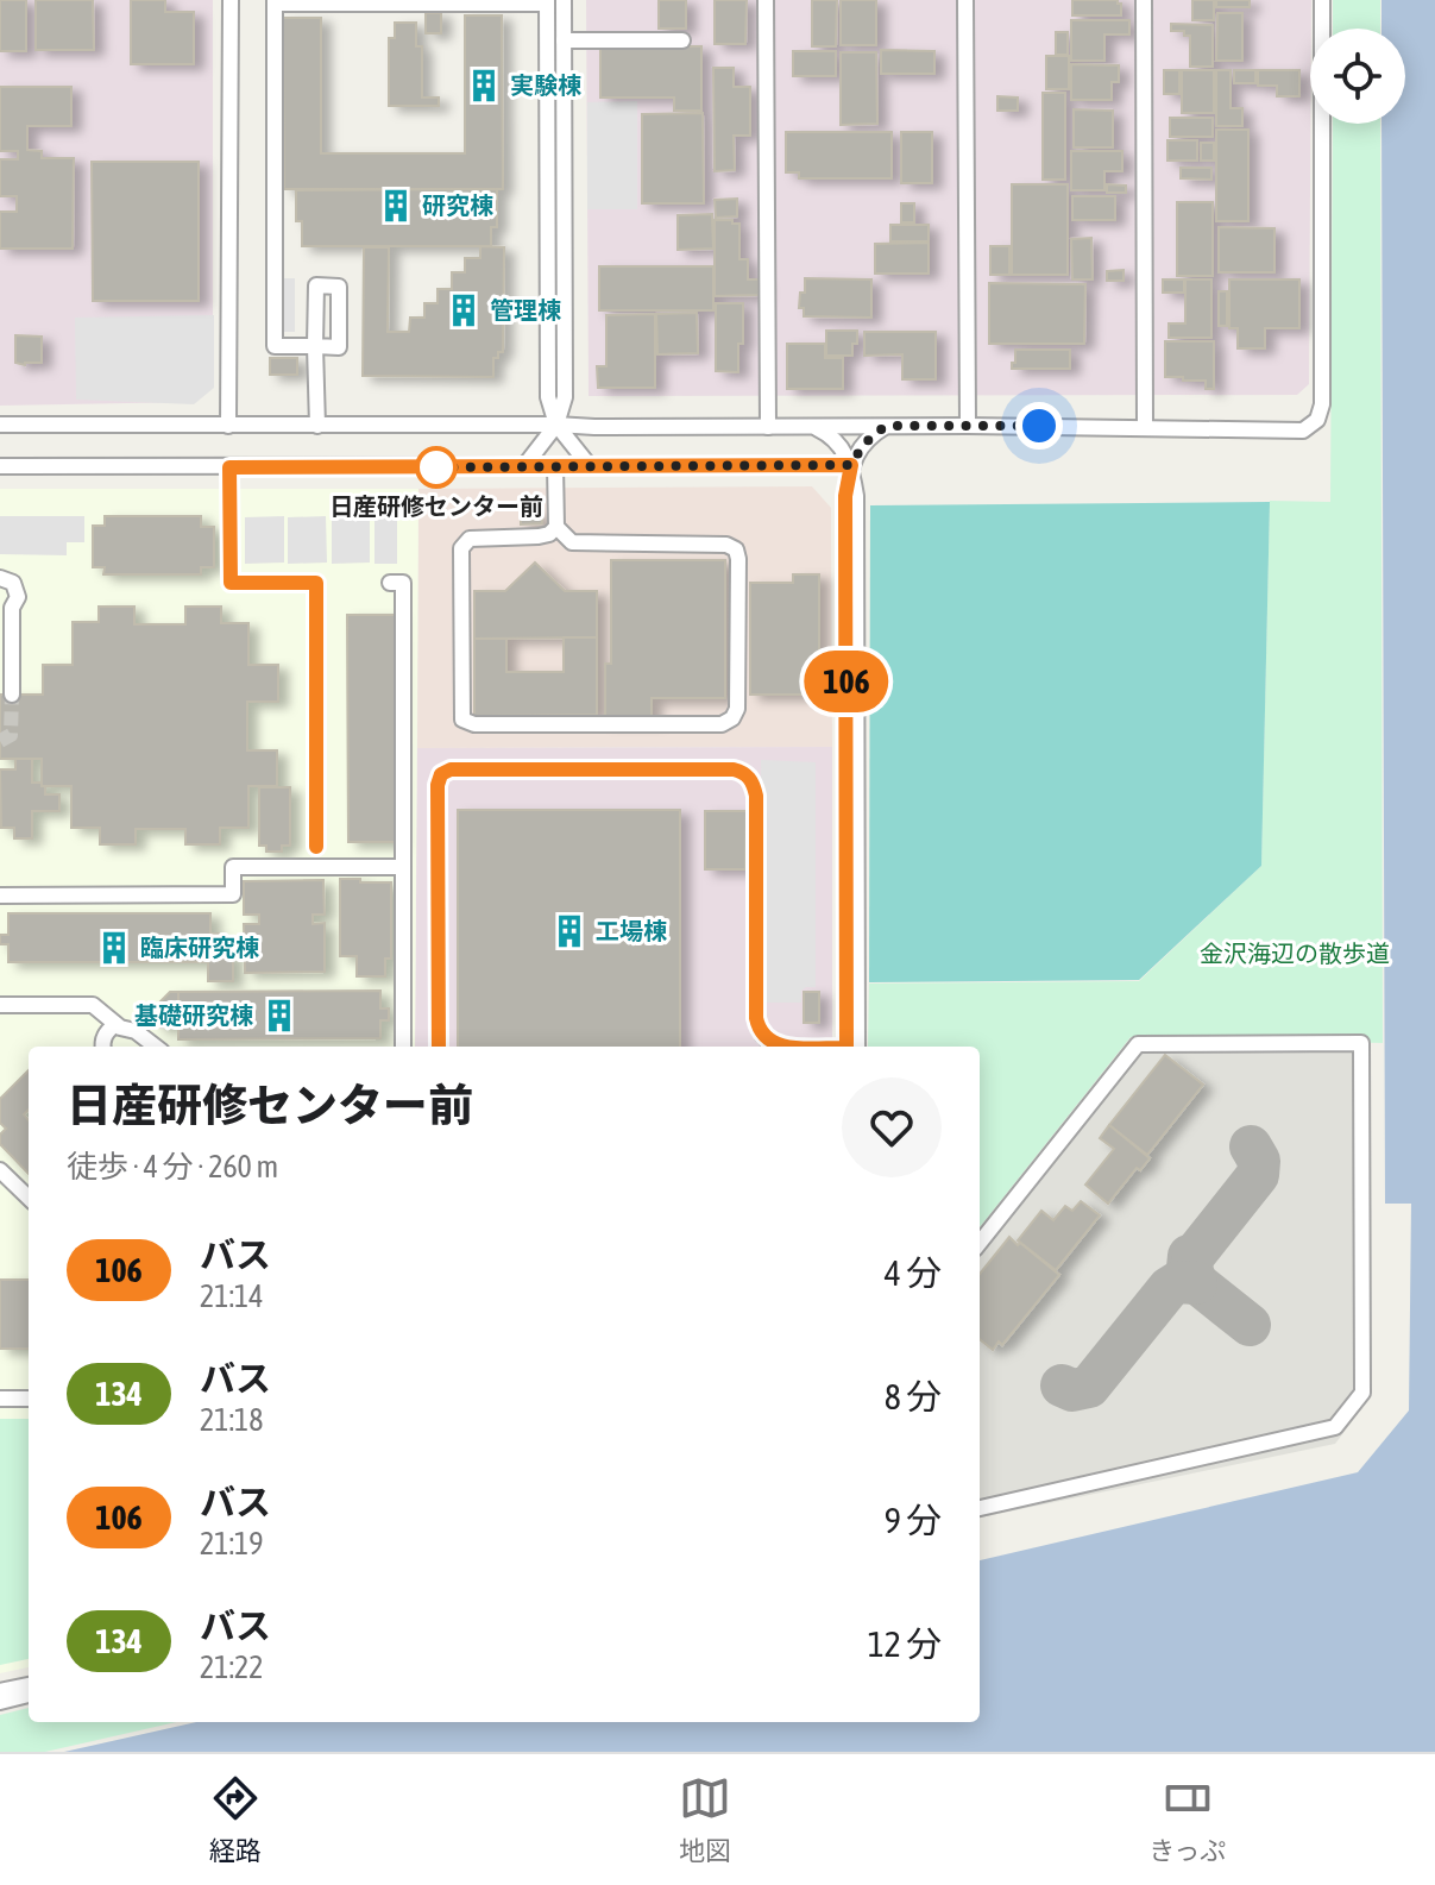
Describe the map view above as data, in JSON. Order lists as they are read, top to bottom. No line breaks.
{"parks":["金沢海辺の散歩道"],"places":{"building":["実験棟","研究棟","管理棟","工場棟","臨床研究棟","基礎研究棟"],"other":["日産研修センター前"]},"lines":["bus line 106"],"page":{"on_map":"106","heading":["日産研修センター前","徒歩 · 4 分 · 260 m"],"list":[{"mark":"106","name":"バス","note":"21:14","value":"4 分"},{"mark":"134","name":"バス","note":"21:18","value":"8 分"},{"mark":"106","name":"バス","note":"21:19","value":"9 分"},{"mark":"134","name":"バス","note":"21:22","value":"12 分"}],"tabs":["経路","地図","きっぷ"]}}
